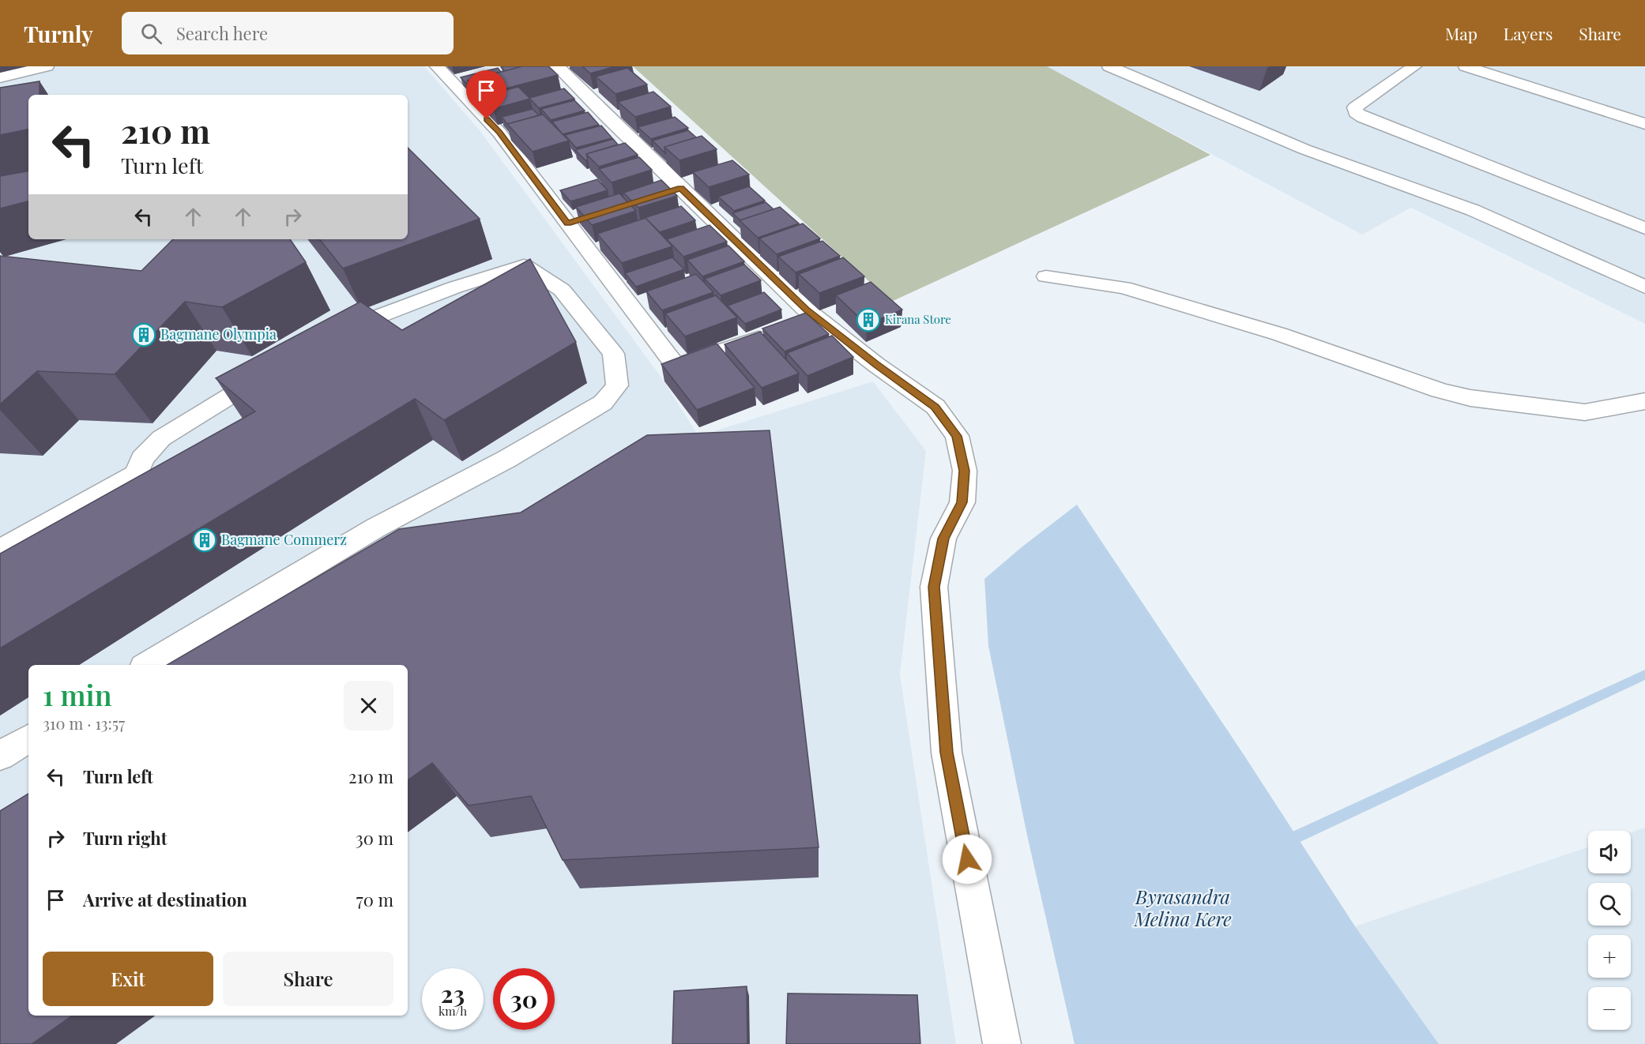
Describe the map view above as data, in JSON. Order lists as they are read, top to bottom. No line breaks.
{"water":["Byrasandra Melina Kere"],"places":{"building":["Kirana Store","Bagmane Olympia","Bagmane Commerz"]},"page":{"header":"Turnly","search":"Search here","nav":["Map","Layers","Share"],"turn":["210 m","Turn left"],"heading":["1 min","310 m · 13:57"],"list":[{"name":"Turn left","value":"210 m"},{"name":"Turn right","value":"30 m"},{"name":"Arrive at destination","value":"70 m"}],"map_buttons":["+","−"],"buttons":["Exit","Share"],"speed":"23 km/h","limit":"30"}}
